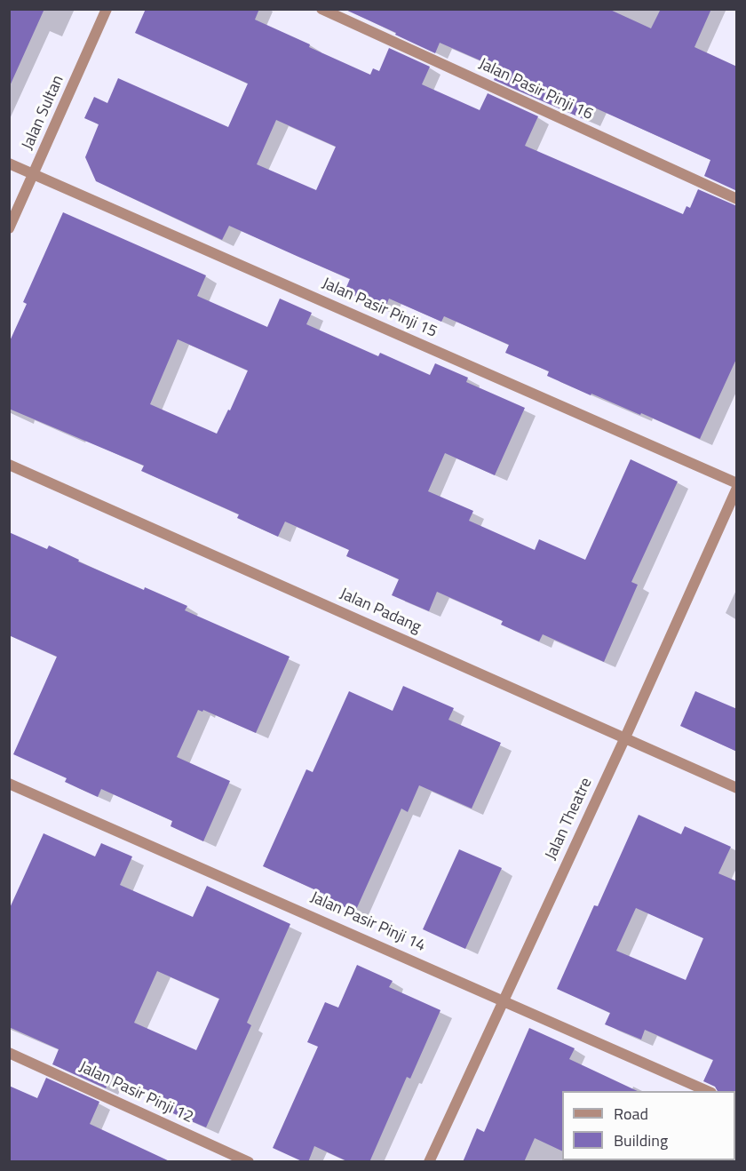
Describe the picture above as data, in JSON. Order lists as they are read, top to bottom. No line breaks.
{"streets":{"street":["Jalan Pasir Pinji 16","Jalan Sultan","Jalan Pasir Pinji 15","Jalan Padang","Jalan Theatre","Jalan Pasir Pinji 14","Jalan Pasir Pinji 12"]},"crossings":[["Jalan Sultan","Jalan Pasir Pinji 15"],["Jalan Padang","Jalan Theatre"],["Jalan Theatre","Jalan Pasir Pinji 14"]],"legend":["Road","Building"]}
